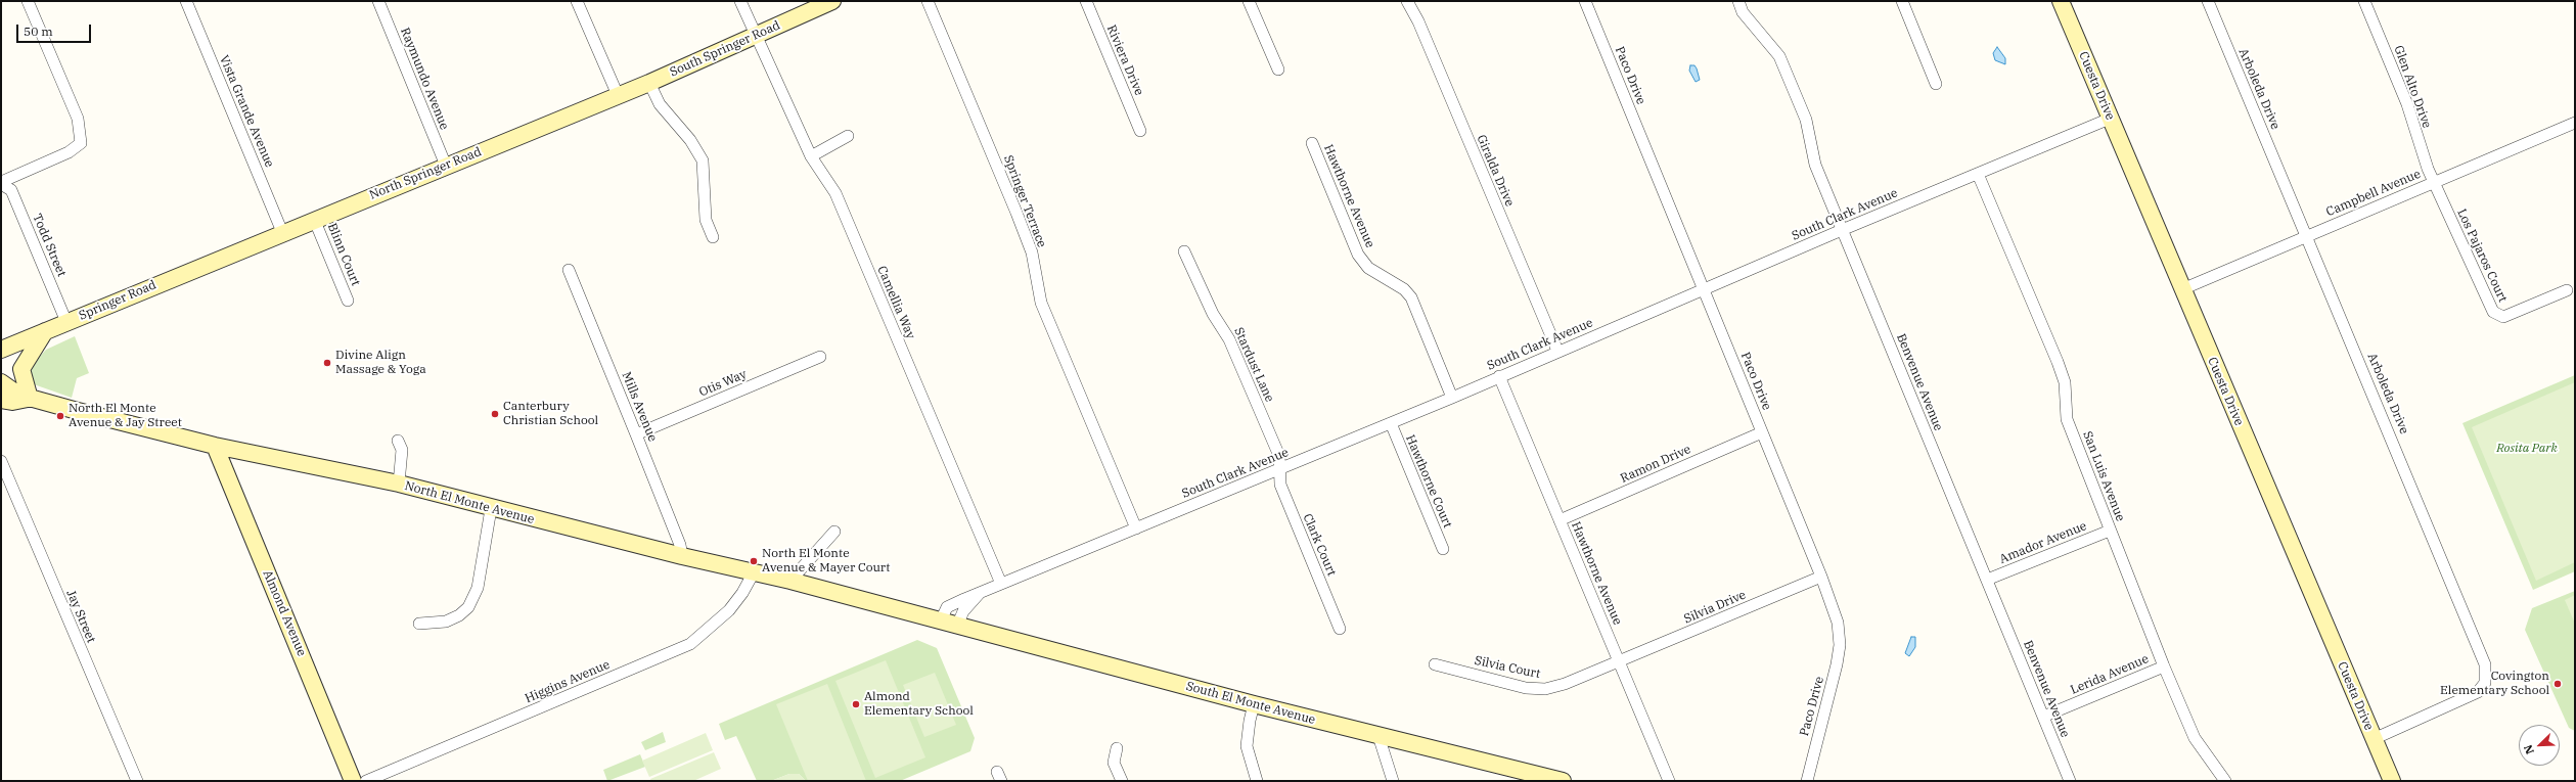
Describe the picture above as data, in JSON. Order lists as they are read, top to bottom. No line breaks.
{"streets":{"street":["South Springer Road","Riviera Drive","Paco Drive","Raymundo Avenue","Cuesta Drive","Glen Alto Drive","Arboleda Drive","Vista Grande Avenue","Giralda Drive","North Springer Road","Campbell Avenue","Hawthorne Avenue","Springer Terrace","South Clark Avenue","Todd Street","Blinn Court","Los Pajaros Court","Springer Road","Camellia Way","Stardust Lane","Benvenue Avenue","Otis Way","Mills Avenue","Ramon Drive","San Luis Avenue","Hawthorne Court","North El Monte Avenue","Amador Avenue","Clark Court","Silvia Drive","Almond Avenue","Jay Street","Silvia Court","Lerida Avenue","Higgins Avenue","South El Monte Avenue"]},"crossings":[["South Springer Road","North Springer Road"],["South Springer Road","Camellia Way"],["Paco Drive","South Clark Avenue"],["Paco Drive","Ramon Drive"],["Paco Drive","Silvia Drive"],["Raymundo Avenue","North Springer Road"],["Cuesta Drive","Arboleda Drive"],["Cuesta Drive","Campbell Avenue"],["Cuesta Drive","South Clark Avenue"],["Glen Alto Drive","Campbell Avenue"],["Glen Alto Drive","Los Pajaros Court"],["Arboleda Drive","Campbell Avenue"],["Vista Grande Avenue","North Springer Road"],["Giralda Drive","South Clark Avenue"],["North Springer Road","Blinn Court"],["North Springer Road","Springer Road"],["Campbell Avenue","Los Pajaros Court"],["Hawthorne Avenue","South Clark Avenue"],["Hawthorne Avenue","Ramon Drive"],["Hawthorne Avenue","Silvia Drive"],["Hawthorne Avenue","Silvia Court"],["Springer Terrace","South Clark Avenue"],["South Clark Avenue","Camellia Way"],["South Clark Avenue","Stardust Lane"],["South Clark Avenue","Benvenue Avenue"],["South Clark Avenue","San Luis Avenue"],["South Clark Avenue","Hawthorne Court"],["South Clark Avenue","North El Monte Avenue"],["South Clark Avenue","Clark Court"],["South Clark Avenue","South El Monte Avenue"],["Todd Street","Springer Road"],["Stardust Lane","Clark Court"],["Benvenue Avenue","Amador Avenue"],["Benvenue Avenue","Lerida Avenue"],["Otis Way","Mills Avenue"],["Mills Avenue","North El Monte Avenue"],["San Luis Avenue","Amador Avenue"],["San Luis Avenue","Lerida Avenue"],["North El Monte Avenue","Almond Avenue"],["North El Monte Avenue","Higgins Avenue"],["North El Monte Avenue","South El Monte Avenue"],["Silvia Drive","Silvia Court"]],"parks":["Rosita Park"],"places":["Divine Align Massage & Yoga","Canterbury Christian School","North El Monte Avenue & Jay Street","North El Monte Avenue & Mayer Court","Covington Elementary School","Almond Elementary School"],"scale_bar":"50 m","north":"bottom left"}
